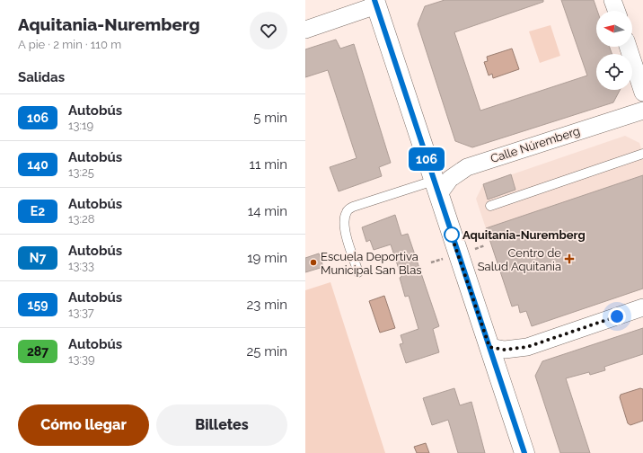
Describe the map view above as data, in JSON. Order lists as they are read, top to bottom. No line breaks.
{"streets":{"street":["Calle Núremberg"]},"places":{"other":["Aquitania-Nuremberg","Escuela Deportiva Municipal San Blas"],"health":["Centro de Salud Aquitania"]},"lines":["bus line 106"],"north":"left","page":{"heading":[["Aquitania-Nuremberg","A pie · 2 min · 110 m"],"Salidas"],"on_map":"106","list":[{"mark":"106","name":"Autobús","note":"13:19","value":"5 min"},{"mark":"140","name":"Autobús","note":"13:25","value":"11 min"},{"mark":"E2","name":"Autobús","note":"13:28","value":"14 min"},{"mark":"N7","name":"Autobús","note":"13:33","value":"19 min"},{"mark":"159","name":"Autobús","note":"13:37","value":"23 min"},{"mark":"287","name":"Autobús","note":"13:39","value":"25 min"}],"buttons":["Cómo llegar","Billetes"]}}
